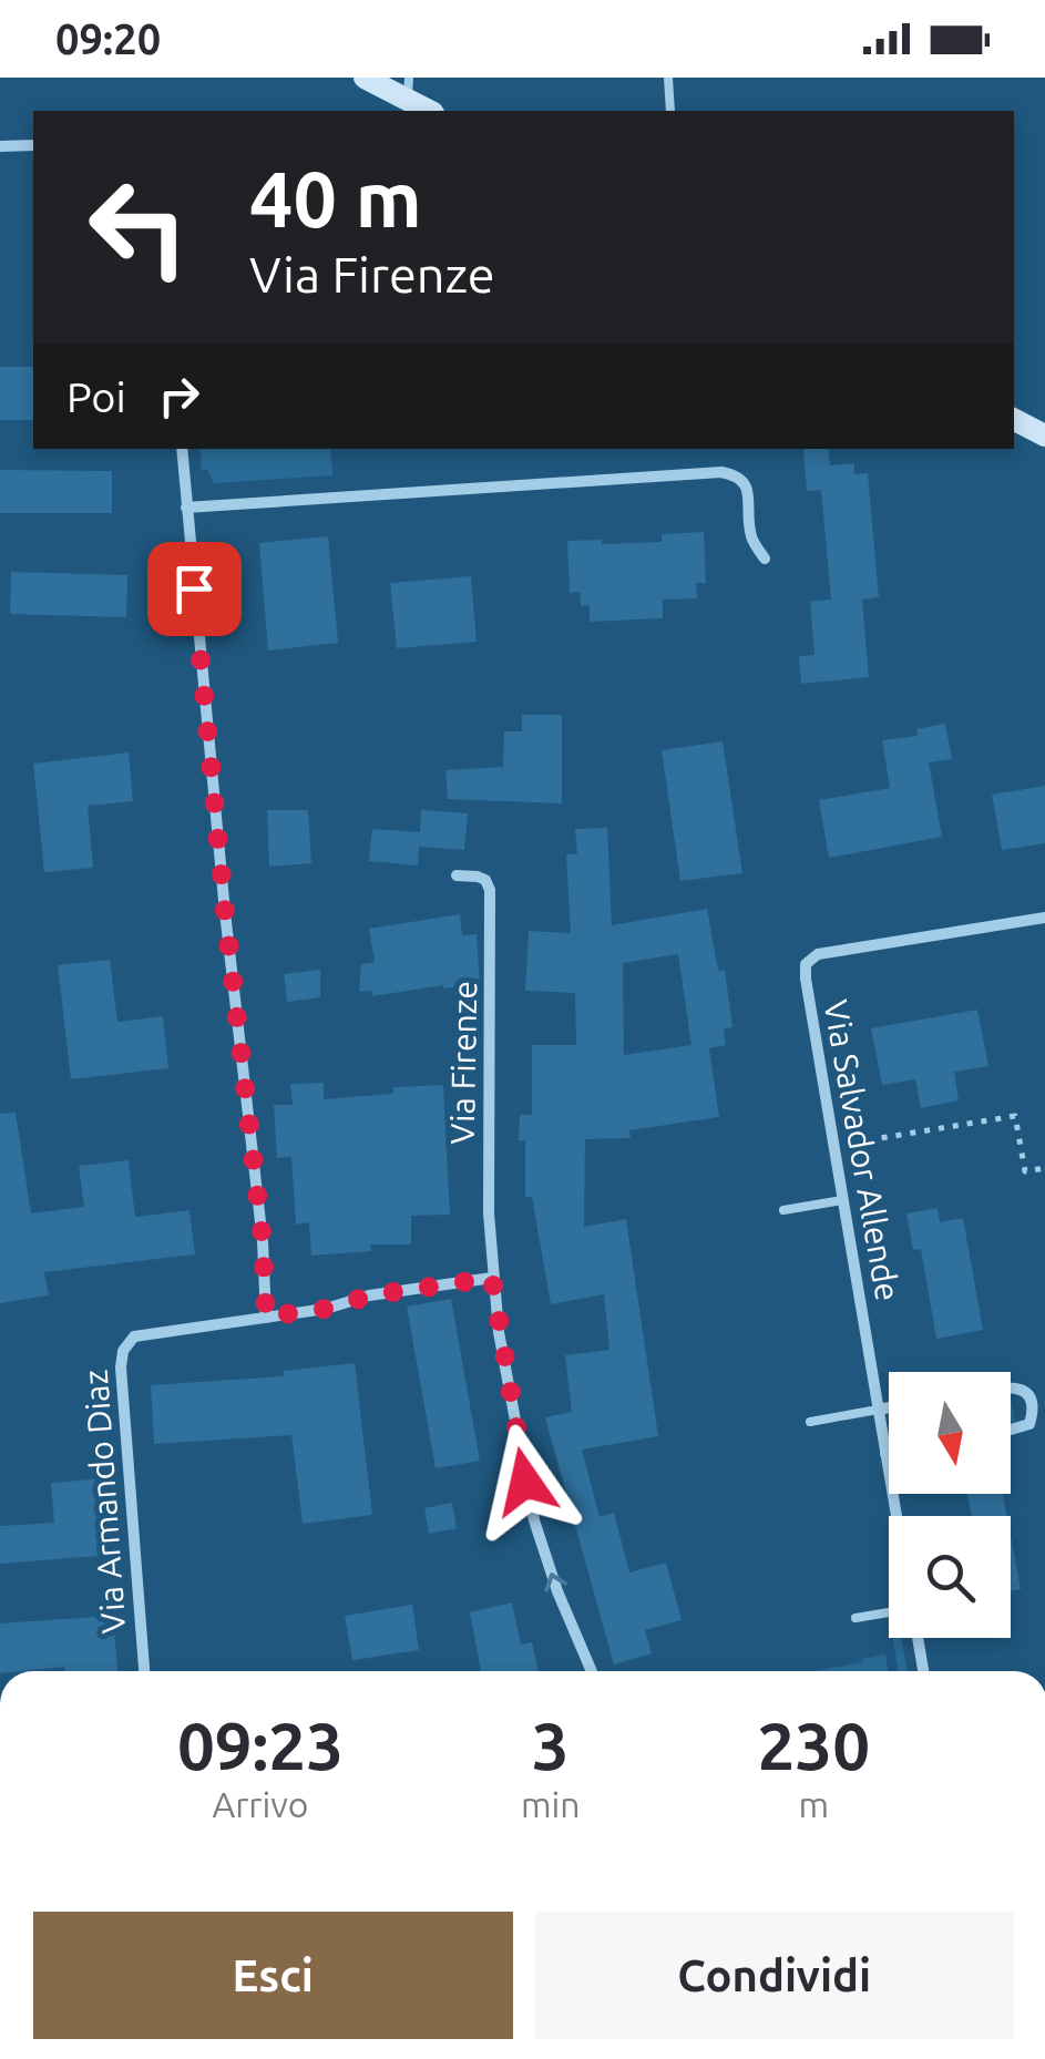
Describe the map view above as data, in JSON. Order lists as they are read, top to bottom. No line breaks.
{"streets":{"street":["Via Firenze","Via Salvador Allende","Via Armando Diaz"]},"one_way":["Via Firenze"],"north":"bottom","page":{"status":"09:20","turn":["40 m","Via Firenze"],"then":"Poi","eta":["09:23","Arrivo","3","min","230","m"],"buttons":["Esci","Condividi"]}}
